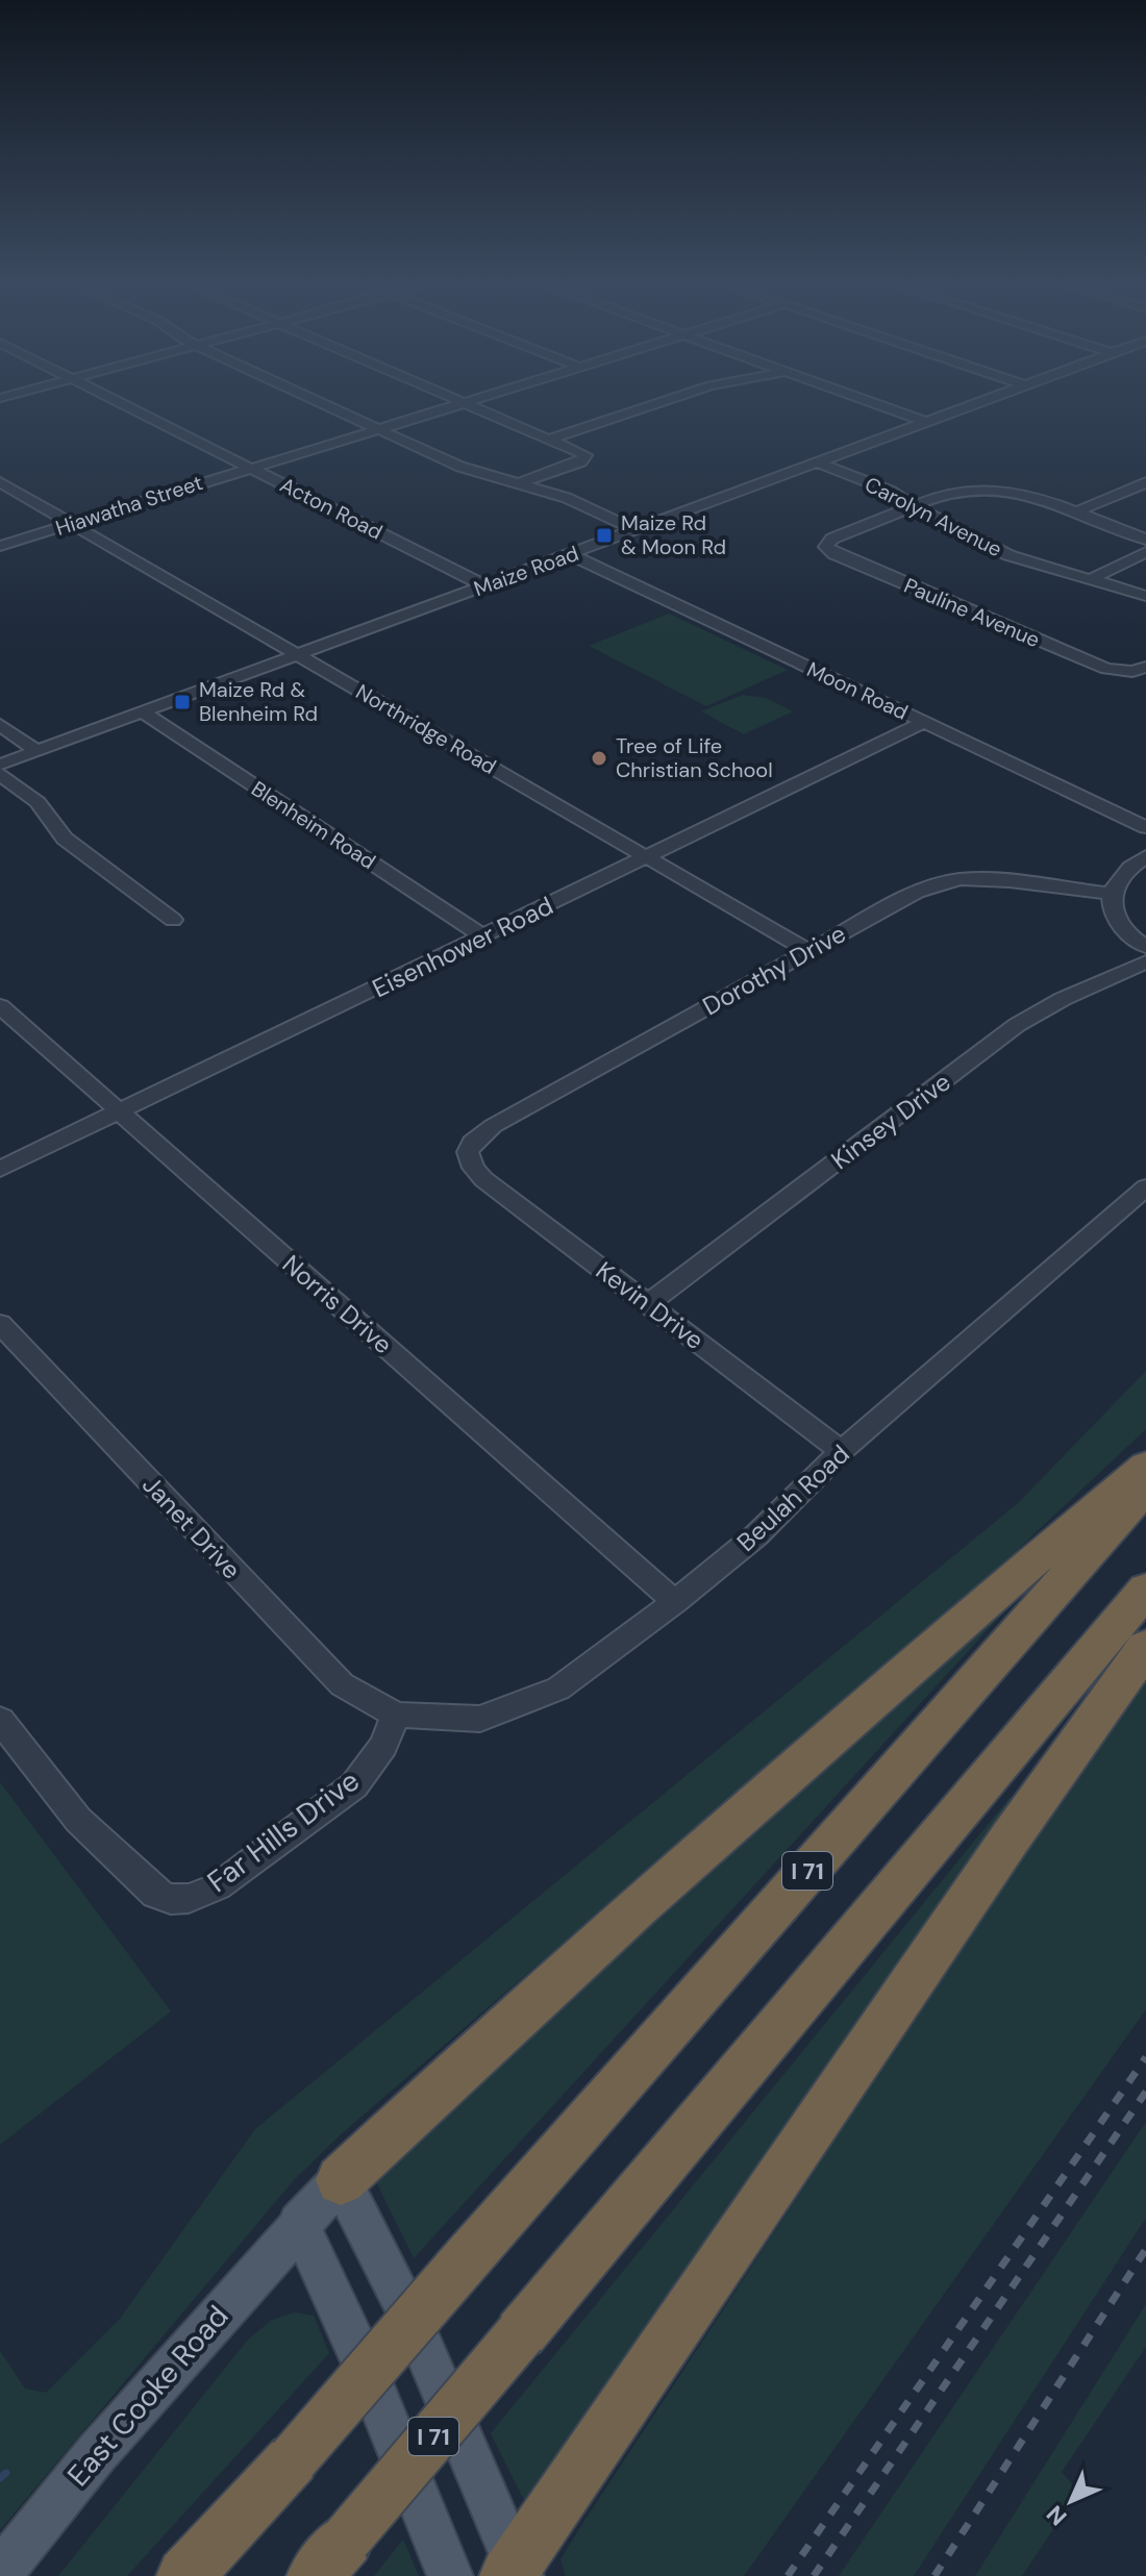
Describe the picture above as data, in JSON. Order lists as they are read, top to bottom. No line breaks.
{"streets":{"highway":["I 71"],"main road":["East Cooke Road"],"street":["Hiawatha Street","Acton Road","Carolyn Avenue","Maize Road","Pauline Avenue","Moon Road","Northridge Road","Blenheim Road","Eisenhower Road","Dorothy Drive","Kinsey Drive","Norris Drive","Kevin Drive","Beulah Road","Janet Drive","Far Hills Drive"]},"crossings":[["Hiawatha Street","Acton Road"],["Hiawatha Street","Northridge Road"],["Acton Road","Maize Road"],["Carolyn Avenue","Maize Road"],["Carolyn Avenue","Pauline Avenue"],["Maize Road","Moon Road"],["Maize Road","Northridge Road"],["Maize Road","Blenheim Road"],["Moon Road","Eisenhower Road"],["Northridge Road","Eisenhower Road"],["Northridge Road","Dorothy Drive"],["Blenheim Road","Eisenhower Road"],["Eisenhower Road","Norris Drive"],["Dorothy Drive","Kevin Drive"],["Kinsey Drive","Kevin Drive"],["Norris Drive","Beulah Road"],["Kevin Drive","Beulah Road"],["Beulah Road","Janet Drive"],["Beulah Road","Far Hills Drive"],["Janet Drive","Far Hills Drive"]],"places":{"transit":["Maize Rd & Moon Rd","Maize Rd & Blenheim Rd"],"other":["Tree of Life Christian School"]},"north":"bottom left"}
